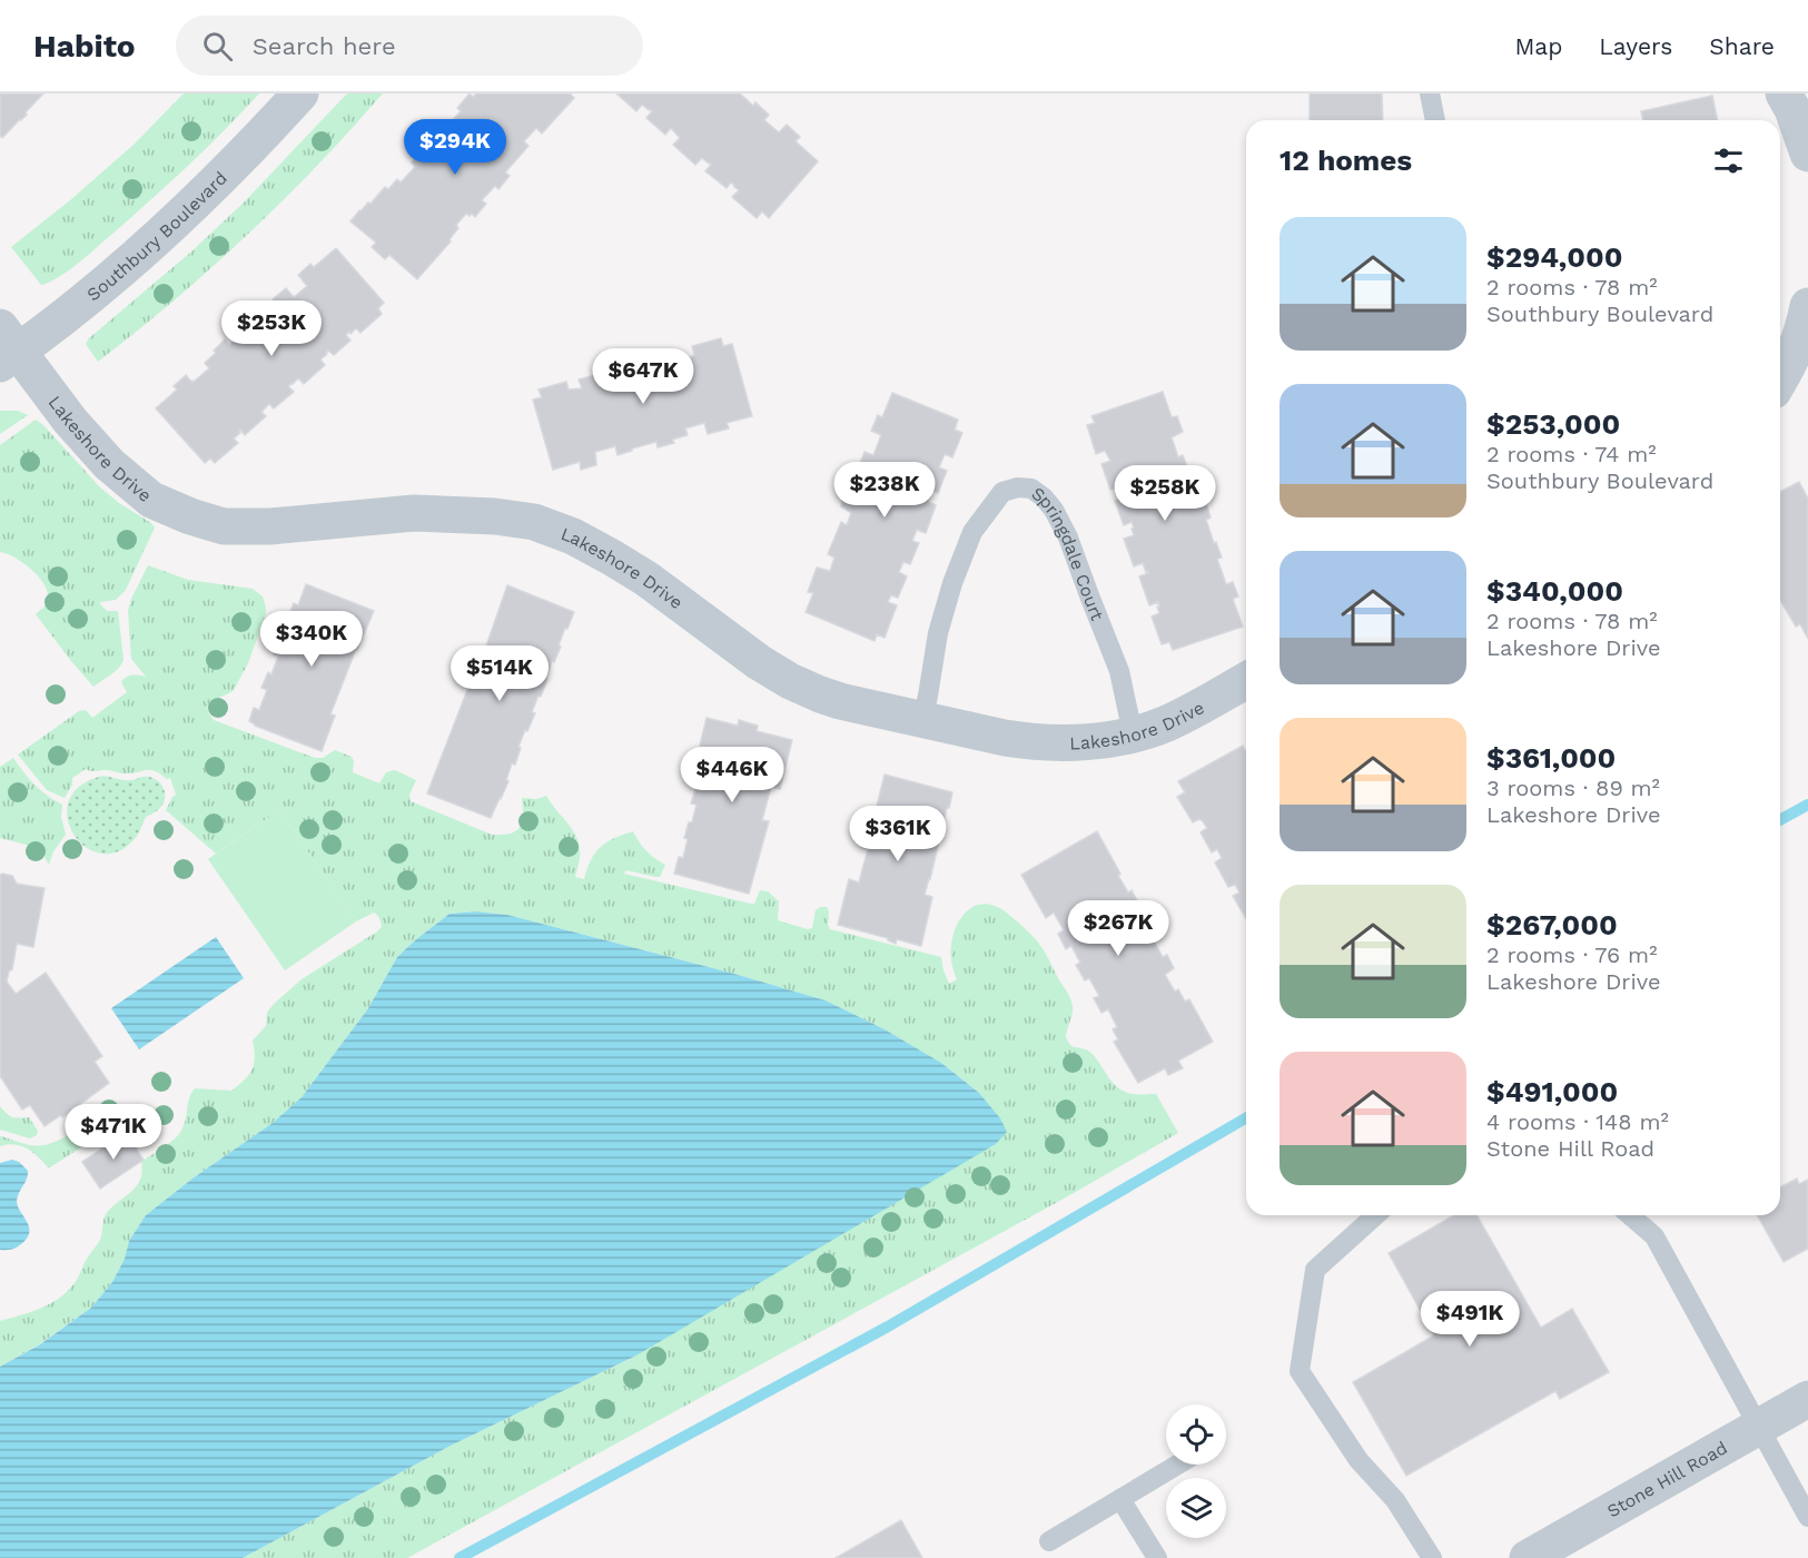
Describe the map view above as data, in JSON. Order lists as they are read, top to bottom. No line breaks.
{"streets":{"street":["Southbury Boulevard","Lakeshore Drive","Stone Hill Road"],"lane":["Springdale Court"]},"crossings":[["Southbury Boulevard","Lakeshore Drive"],["Lakeshore Drive","Springdale Court"]],"page":{"header":"Habito","search":"Search here","nav":["Map","Layers","Share"],"price":["$294K","$253K","$647K","$238K","$258K","$340K","$514K","$446K","$361K","$267K","$471K","$491K"],"heading":"12 homes","list":[{"name":"$294,000","note":"2 rooms · 78 m² · Southbury Boulevard"},{"name":"$253,000","note":"2 rooms · 74 m² · Southbury Boulevard"},{"name":"$340,000","note":"2 rooms · 78 m² · Lakeshore Drive"},{"name":"$361,000","note":"3 rooms · 89 m² · Lakeshore Drive"},{"name":"$267,000","note":"2 rooms · 76 m² · Lakeshore Drive"},{"name":"$491,000","note":"4 rooms · 148 m² · Stone Hill Road"}]}}
